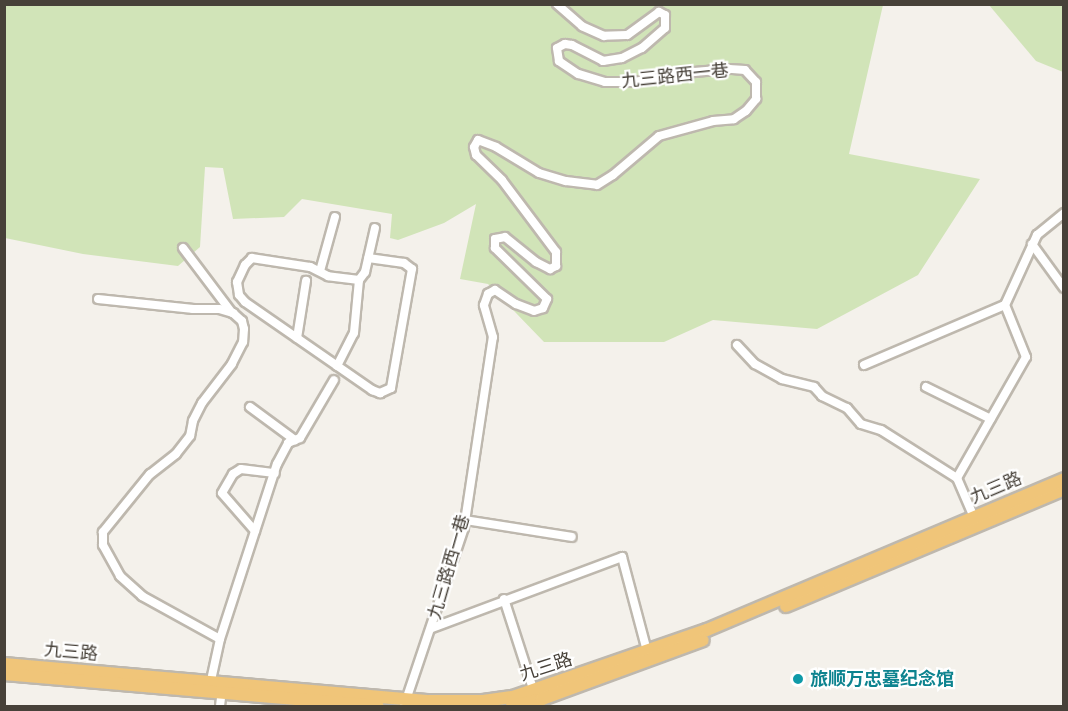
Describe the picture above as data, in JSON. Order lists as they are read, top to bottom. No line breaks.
{"streets":{"highway":["九三路"],"street":["九三路西一巷"]},"crossings":[["九三路西一巷","九三路"]],"places":["旅顺万忠墓纪念馆"]}
